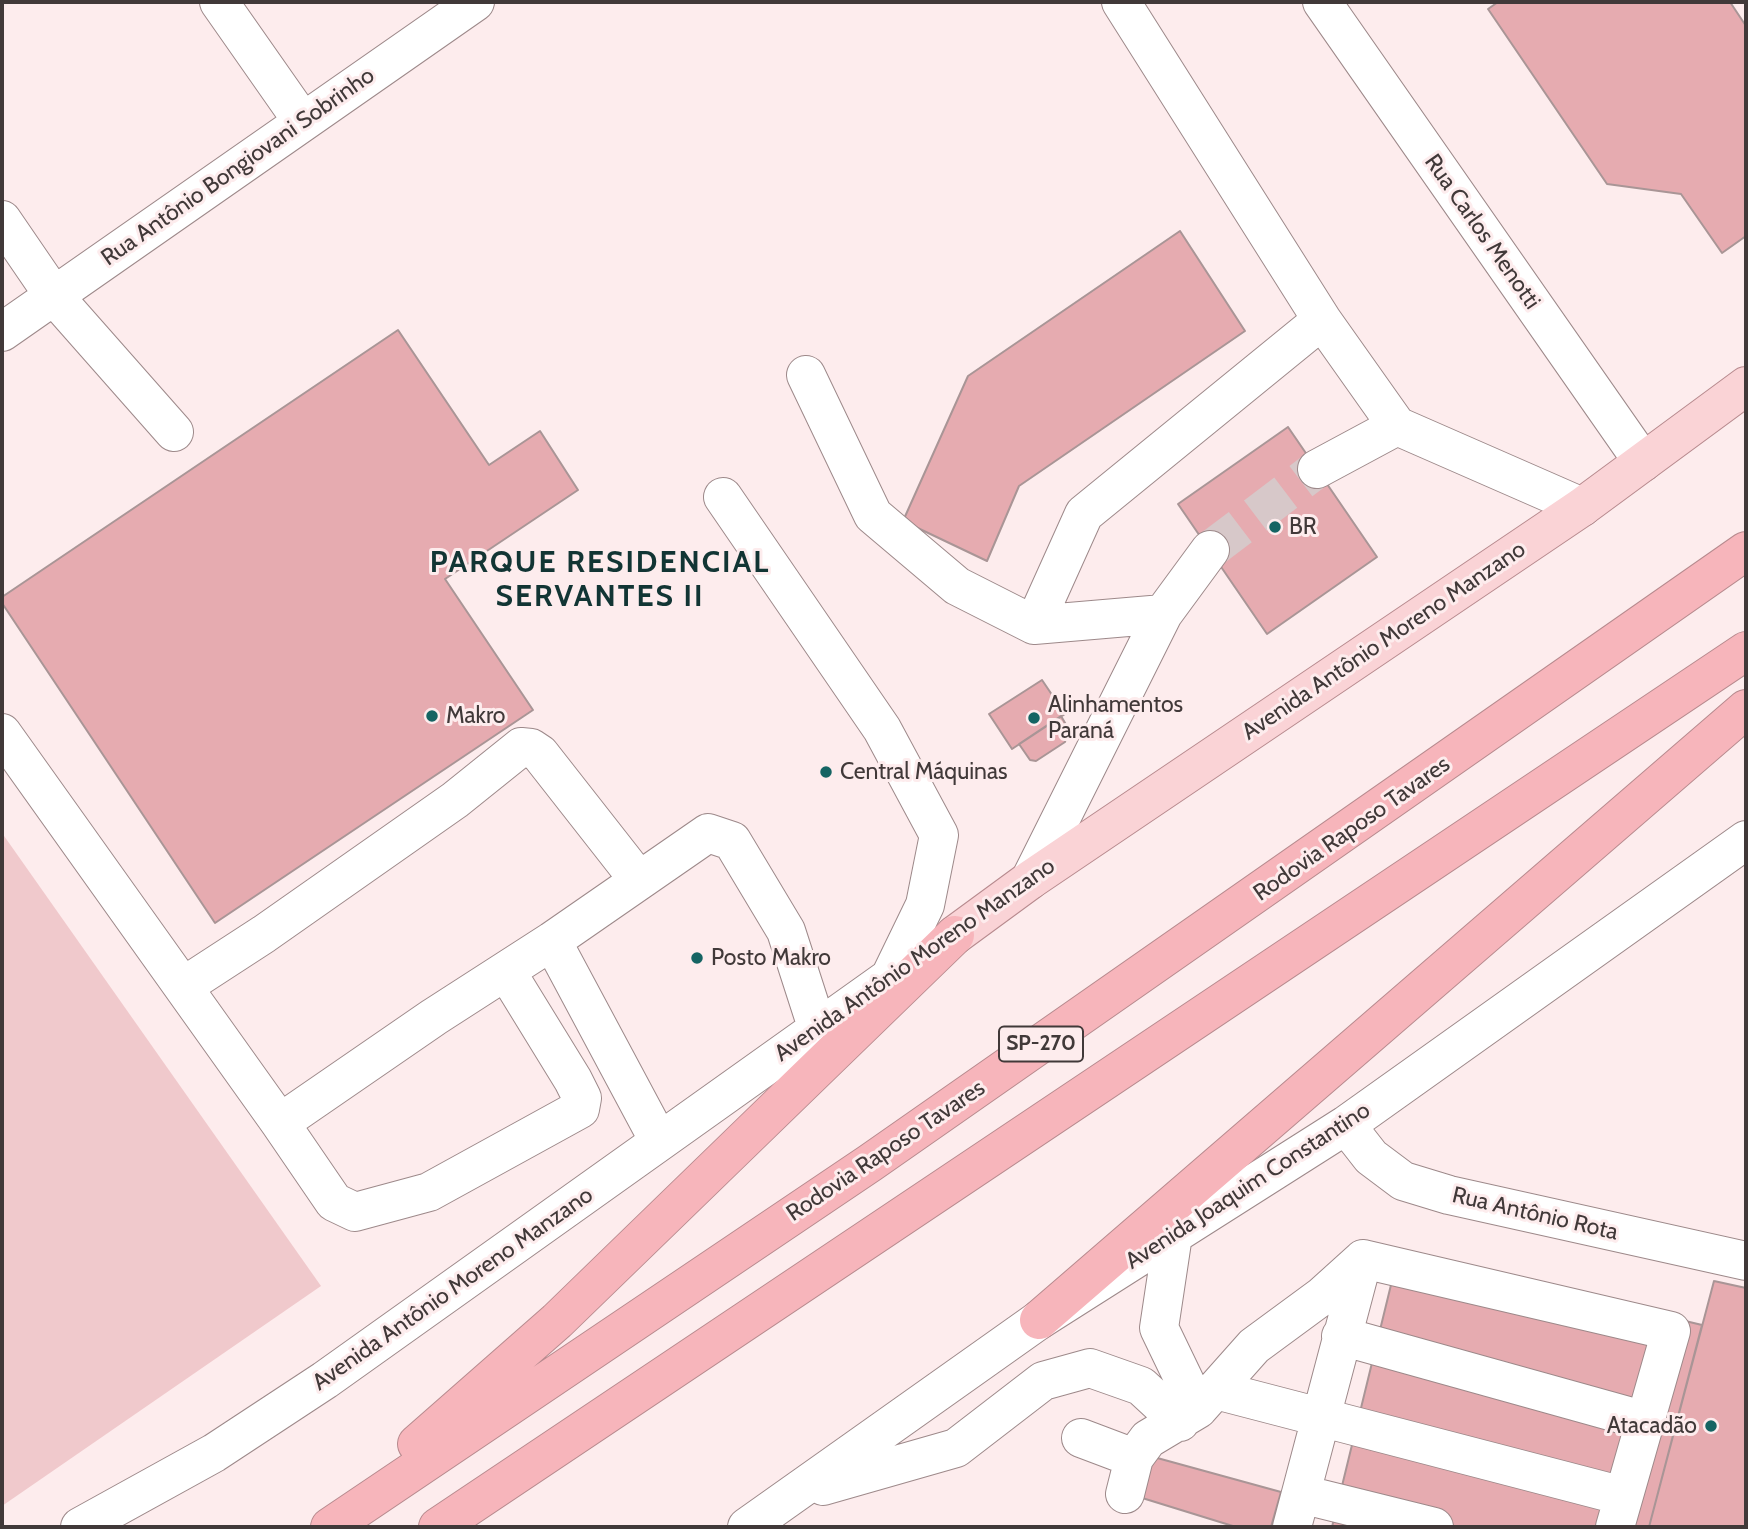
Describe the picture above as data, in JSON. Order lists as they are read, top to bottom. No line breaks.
{"streets":{"highway":["Rodovia Raposo Tavares","SP-270"],"main road":["Avenida Antônio Moreno Manzano"],"street":["Rua Antônio Bongiovani Sobrinho","Rua Carlos Menotti","Avenida Joaquim Constantino","Rua Antônio Rota"]},"crossings":[["Rua Carlos Menotti","Avenida Antônio Moreno Manzano"],["Avenida Joaquim Constantino","Rua Antônio Rota"]],"districts":["PARQUE RESIDENCIAL SERVANTES II"],"places":["BR","Makro","Alinhamentos Paraná","Central Máquinas","Posto Makro","Atacadão"]}
